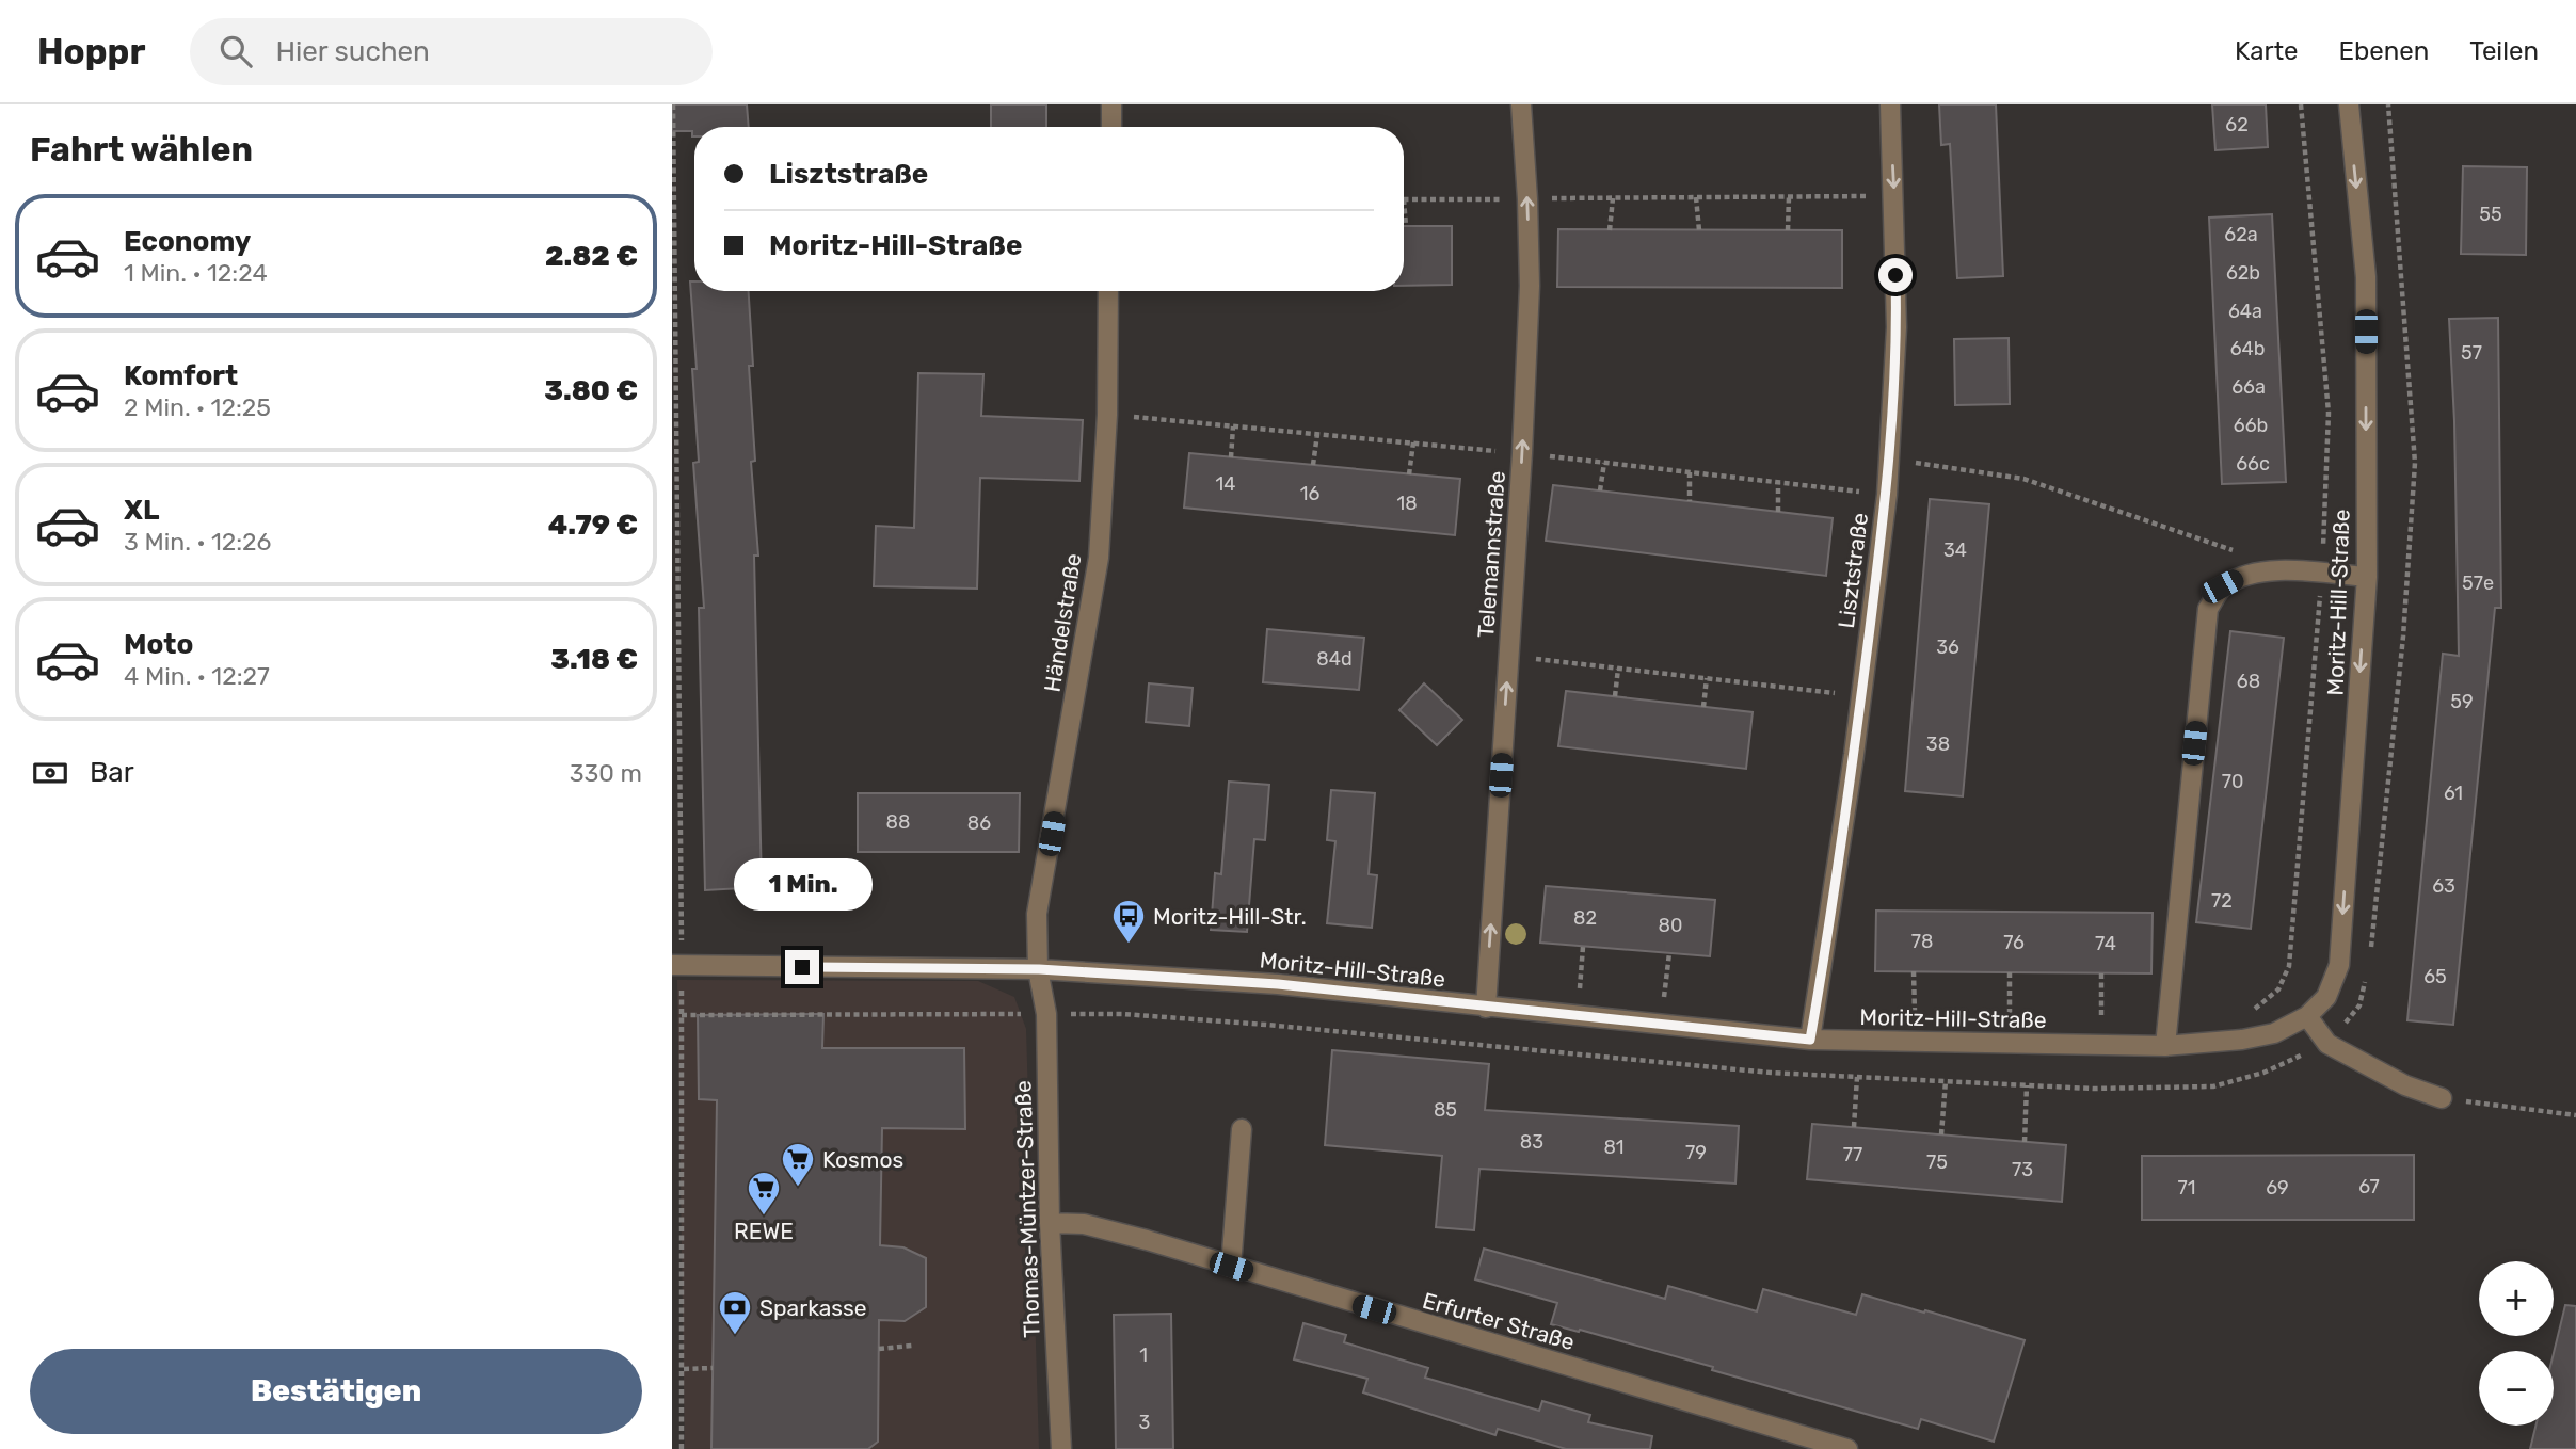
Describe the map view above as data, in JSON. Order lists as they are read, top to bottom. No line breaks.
{"streets":{"street":["Telemannstraße","Lisztstraße","Moritz-Hill-Straße","Händelstraße","Thomas-Müntzer-Straße","Erfurter Straße"]},"crossings":[["Telemannstraße","Moritz-Hill-Straße"],["Lisztstraße","Moritz-Hill-Straße"],["Moritz-Hill-Straße","Händelstraße"],["Moritz-Hill-Straße","Thomas-Müntzer-Straße"],["Händelstraße","Thomas-Müntzer-Straße"],["Thomas-Müntzer-Straße","Erfurter Straße"]],"one_way":["Telemannstraße"],"places":{"bus stop":["Moritz-Hill-Str."],"supermarket":["Kosmos","REWE"],"bank":["Sparkasse"]},"house_numbers":["62","55","62a","62b","64a","64b","57","66a","66b","66c","14","16","18","34","57e","36","84d","68","59","38","70","61","88","86","63","72","82","80","78","76","74","65","85","83","81","79","77","75","73","67","71","69","1","3"],"page":{"header":"Hoppr","search":"Hier suchen","nav":["Karte","Ebenen","Teilen"],"heading":"Fahrt wählen","banner":["Lisztstraße","Moritz-Hill-Straße"],"list":[{"name":"Economy","note":"1 Min. · 12:24","value":"2.82 €"},{"name":"Komfort","note":"2 Min. · 12:25","value":"3.80 €"},{"name":"XL","note":"3 Min. · 12:26","value":"4.79 €"},{"name":"Moto","note":"4 Min. · 12:27","value":"3.18 €"}],"pay":["Bar","330 m"],"bubble":"1 Min.","map_buttons":["+","−"],"buttons":"Bestätigen"}}
